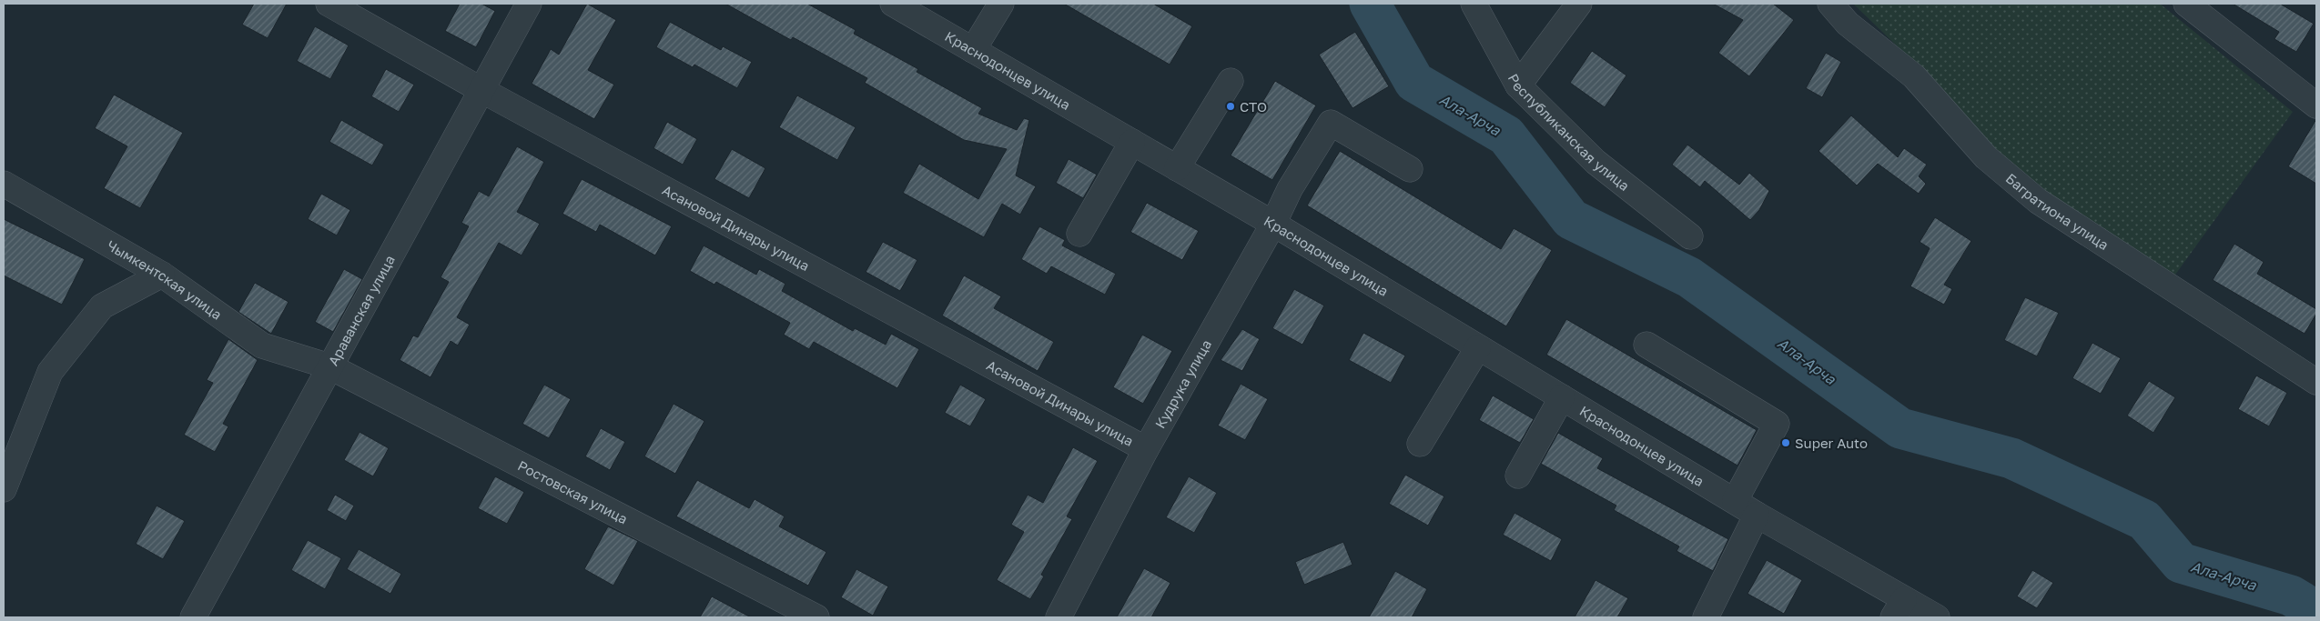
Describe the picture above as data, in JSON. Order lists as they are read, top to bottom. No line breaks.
{"streets":{"street":["Краснодонцев улица","Республиканская улица","Багратиона улица","Асановой Динары улица","Чымкентская улица","Араванская улица","Кудрука улица","Ростовская улица"]},"crossings":[["Краснодонцев улица","Кудрука улица"],["Асановой Динары улица","Араванская улица"],["Асановой Динары улица","Кудрука улица"],["Чымкентская улица","Араванская улица"],["Чымкентская улица","Ростовская улица"],["Араванская улица","Ростовская улица"]],"water":["Ала-Арча"],"places":["СТО","Super Auto"]}
